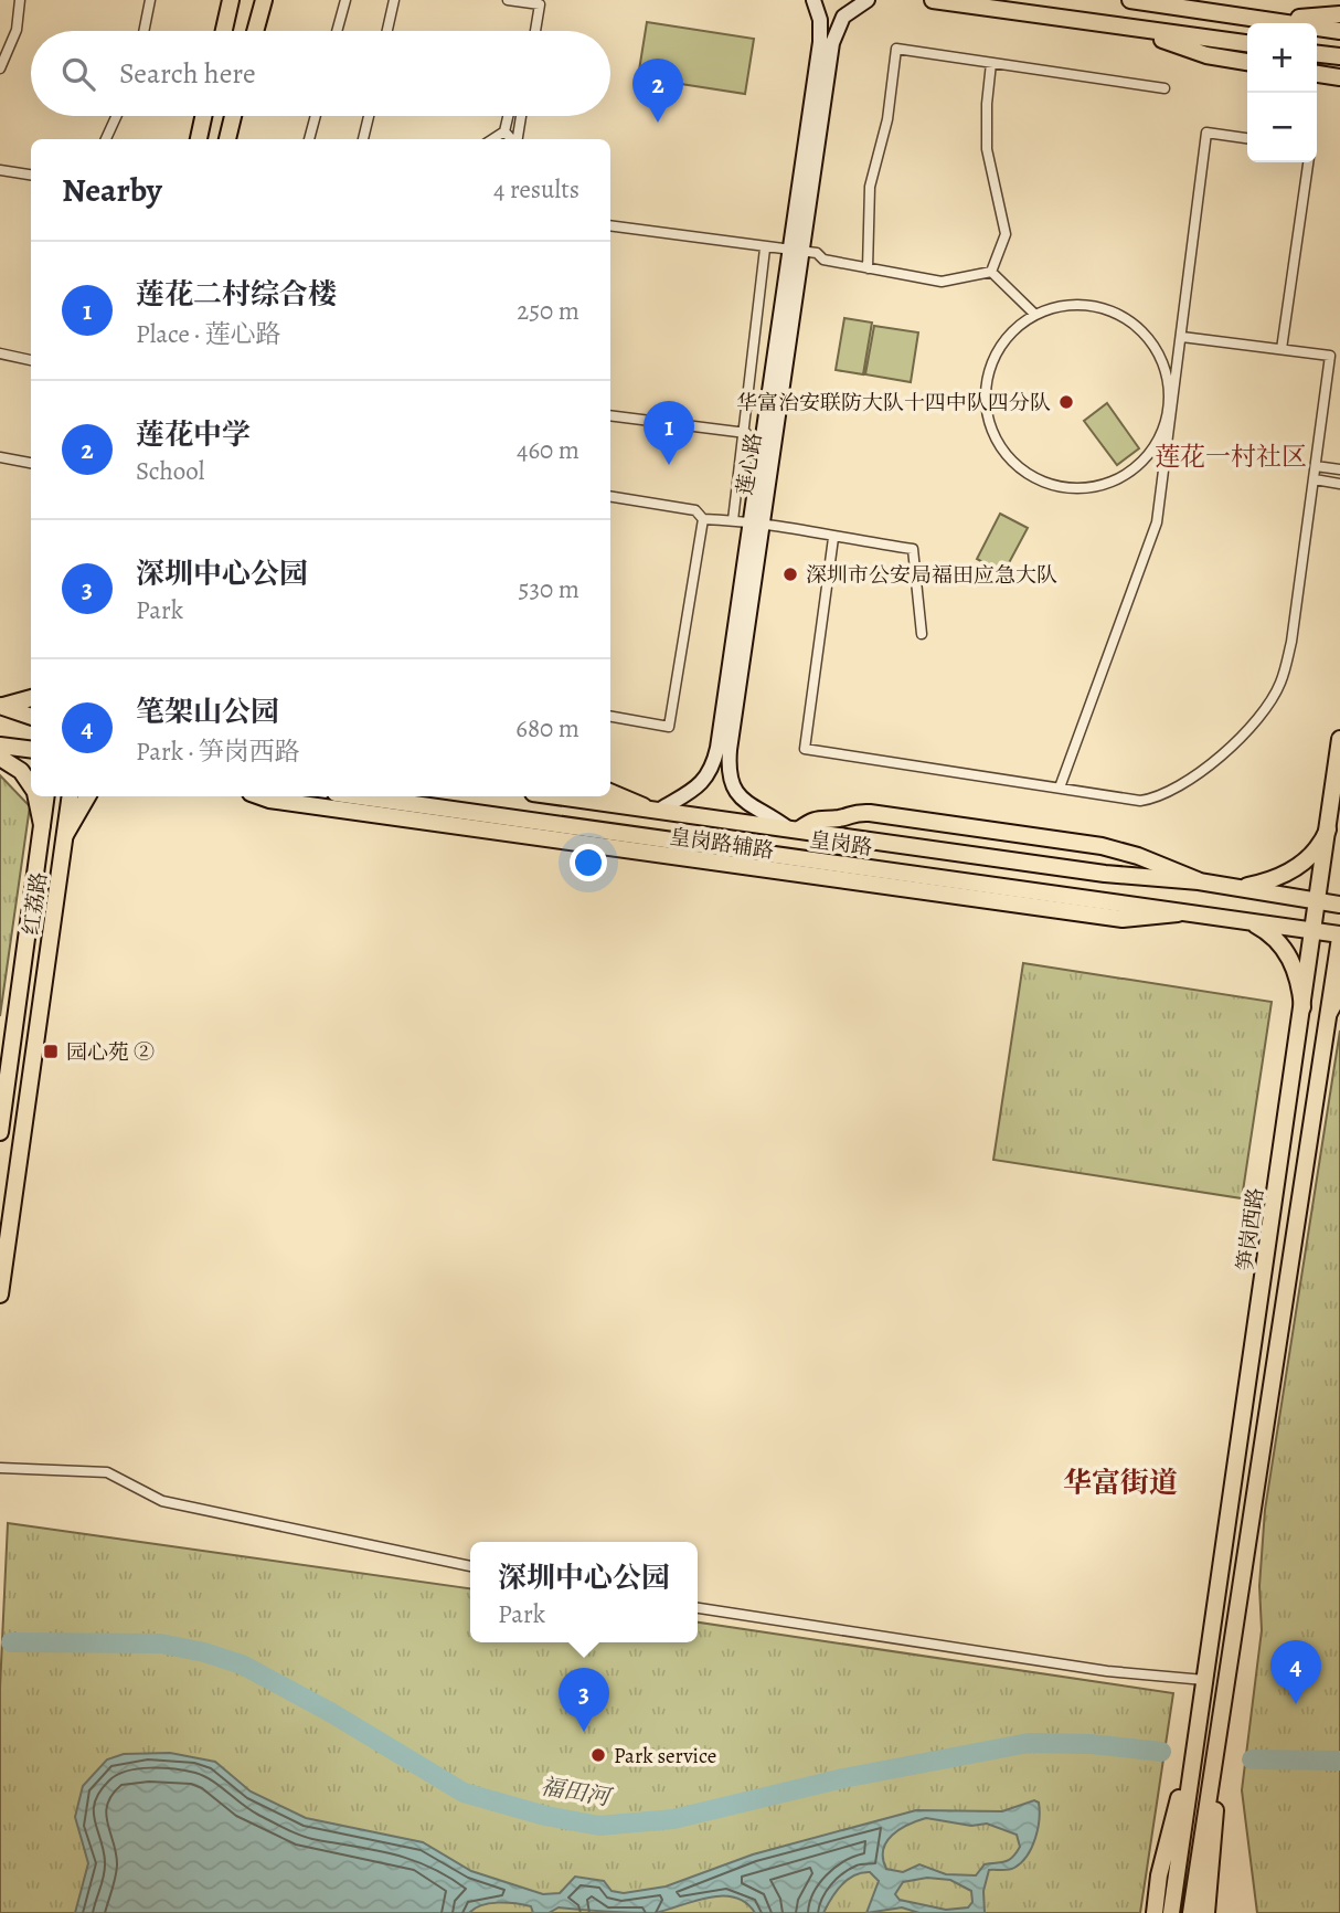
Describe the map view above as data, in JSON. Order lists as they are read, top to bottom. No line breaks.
{"streets":{"main road":["莲心路","皇岗路辅路","皇岗路","红荔路","笋岗西路"]},"crossings":[["莲心路","皇岗路辅路"],["莲心路","皇岗路"],["皇岗路辅路","皇岗路"],["皇岗路","笋岗西路"]],"districts":["莲花一村社区","华富街道"],"water":["福田河"],"places":{"other":["华富治安联防大队十四中队四分队","深圳市公安局福田应急大队","Park service"],"transit":["园心苑 ②"]},"page":{"map_buttons":["+","−"],"search":"Search here","pins":["2","1","4","3"],"heading":["Nearby","4 results"],"list":[{"mark":"1","name":"莲花二村综合楼","note":"Place · 莲心路","value":"250 m"},{"mark":"2","name":"莲花中学","note":"School","value":"460 m"},{"mark":"3","name":"深圳中心公园","note":"Park","value":"530 m"},{"mark":"4","name":"笔架山公园","note":"Park · 笋岗西路","value":"680 m"}],"popup":["深圳中心公园","Park"]}}
